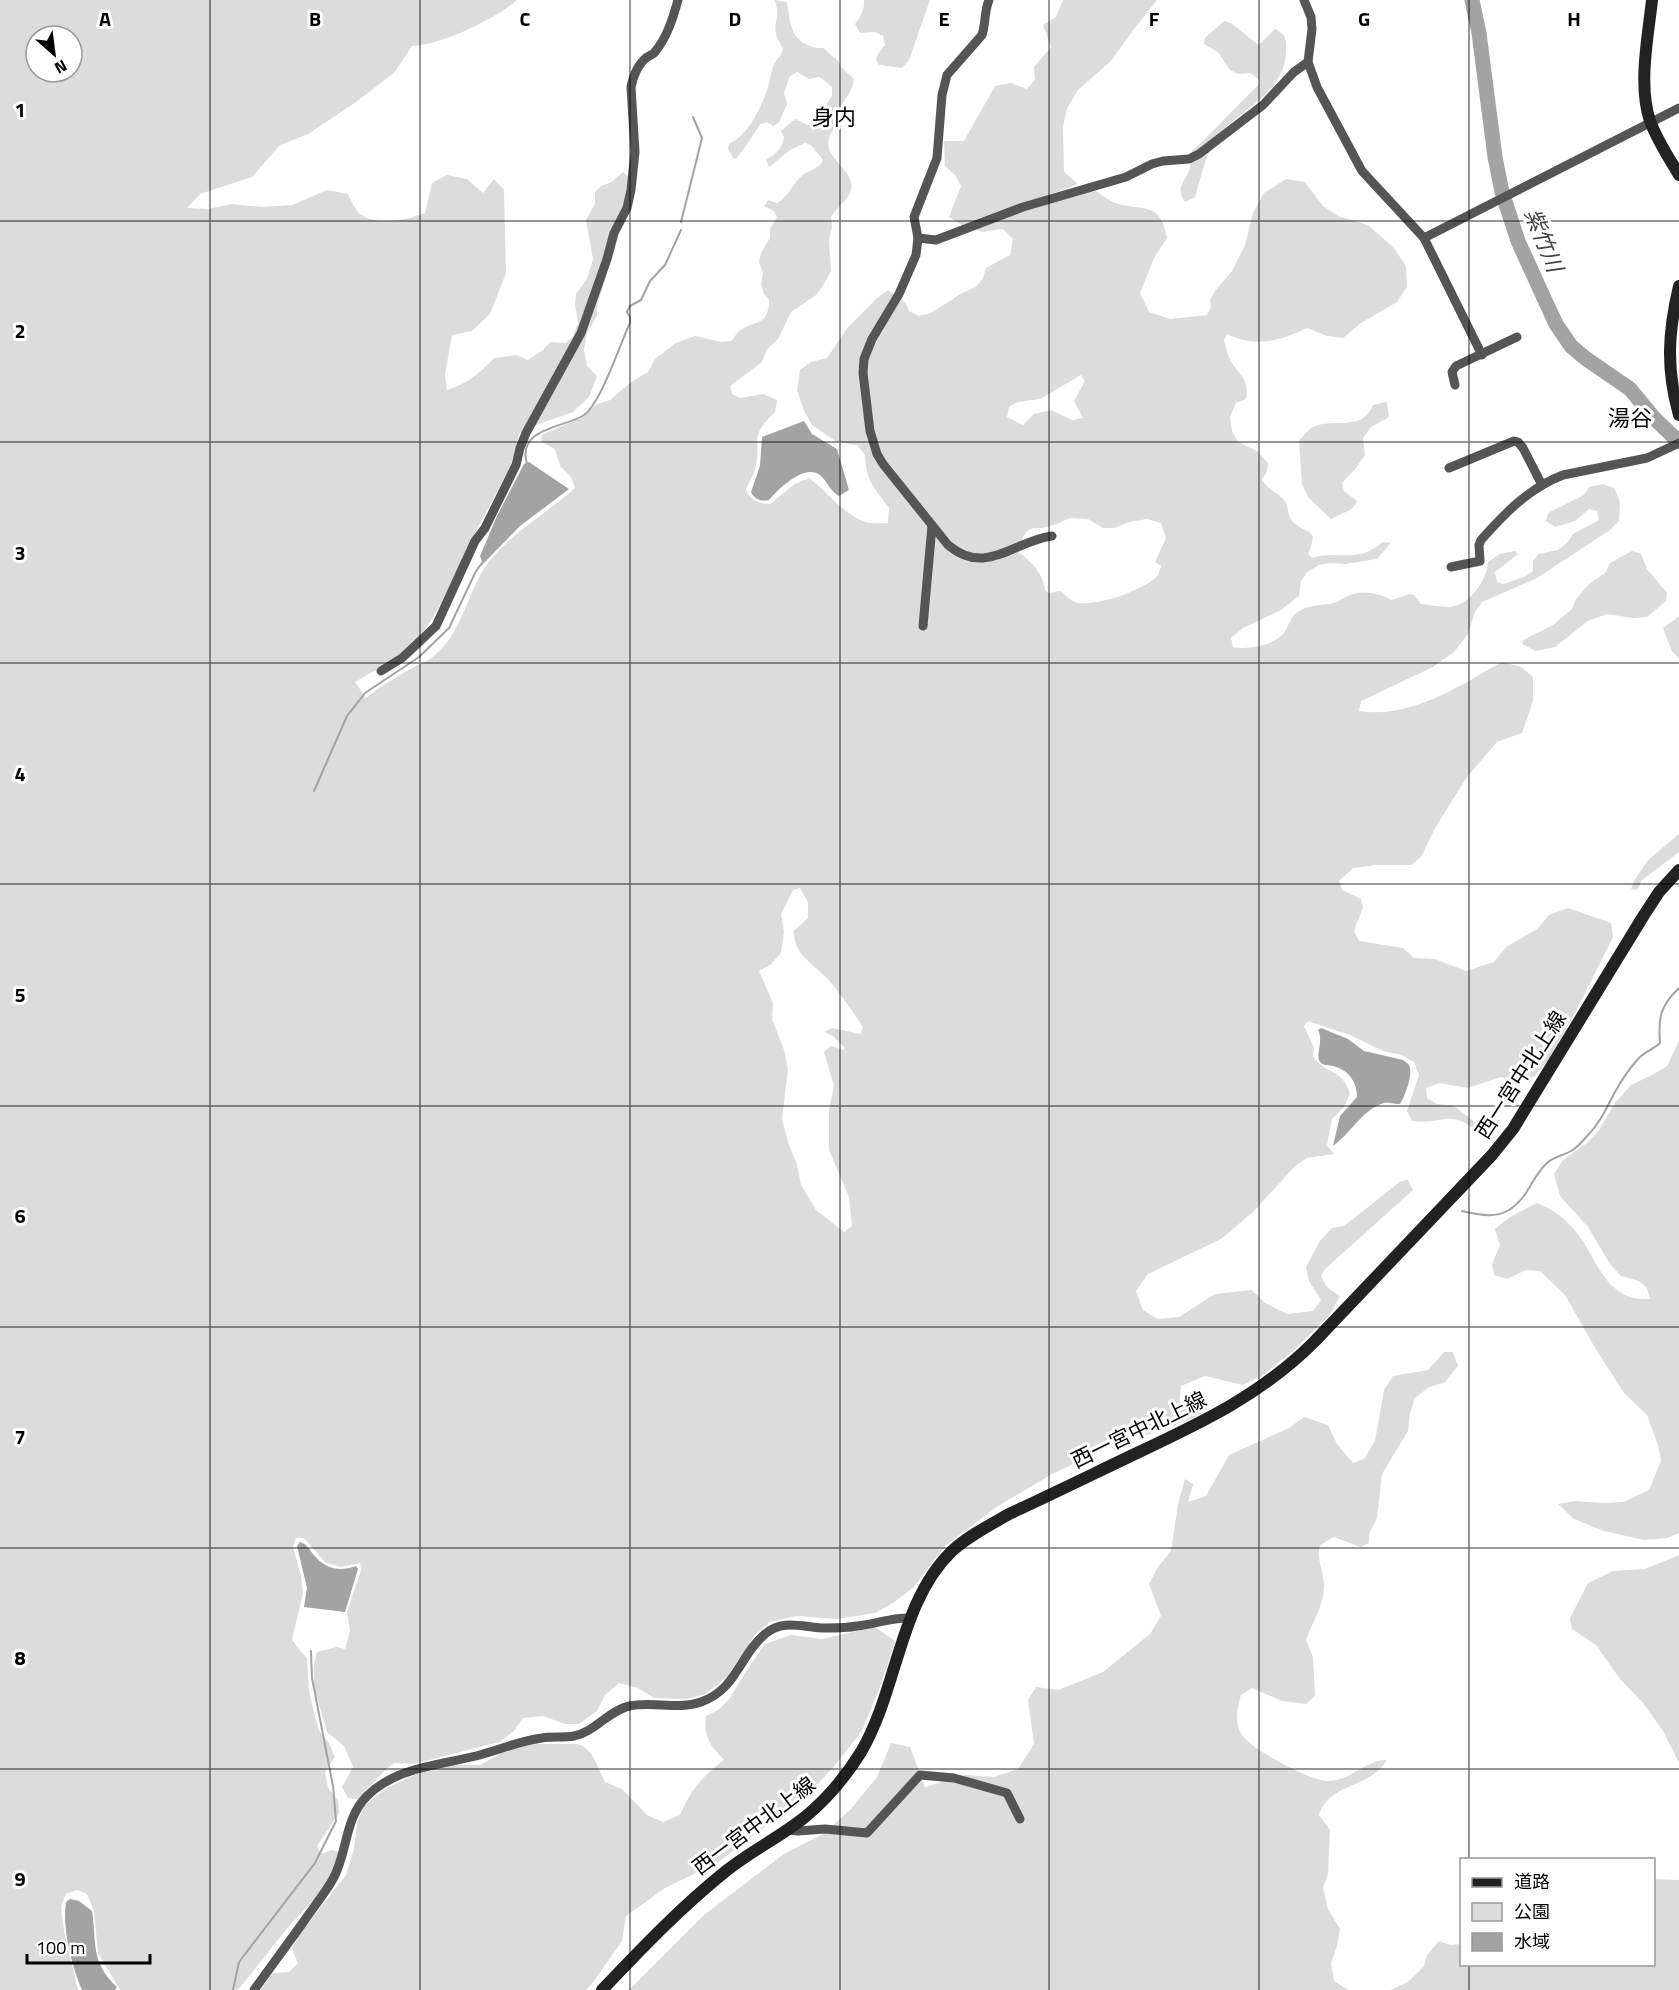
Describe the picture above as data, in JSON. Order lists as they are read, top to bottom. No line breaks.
{"streets":{"main road":["西一宮中北上線"]},"districts":["身内","湯谷"],"water":["紫竹川"],"legend":["道路","公園","水域"],"scale_bar":"100 m","north":"bottom right","grid":{"columns":["A","B","C","D","E","F","G","H"],"rows":["1","2","3","4","5","6","7","8","9"]}}
